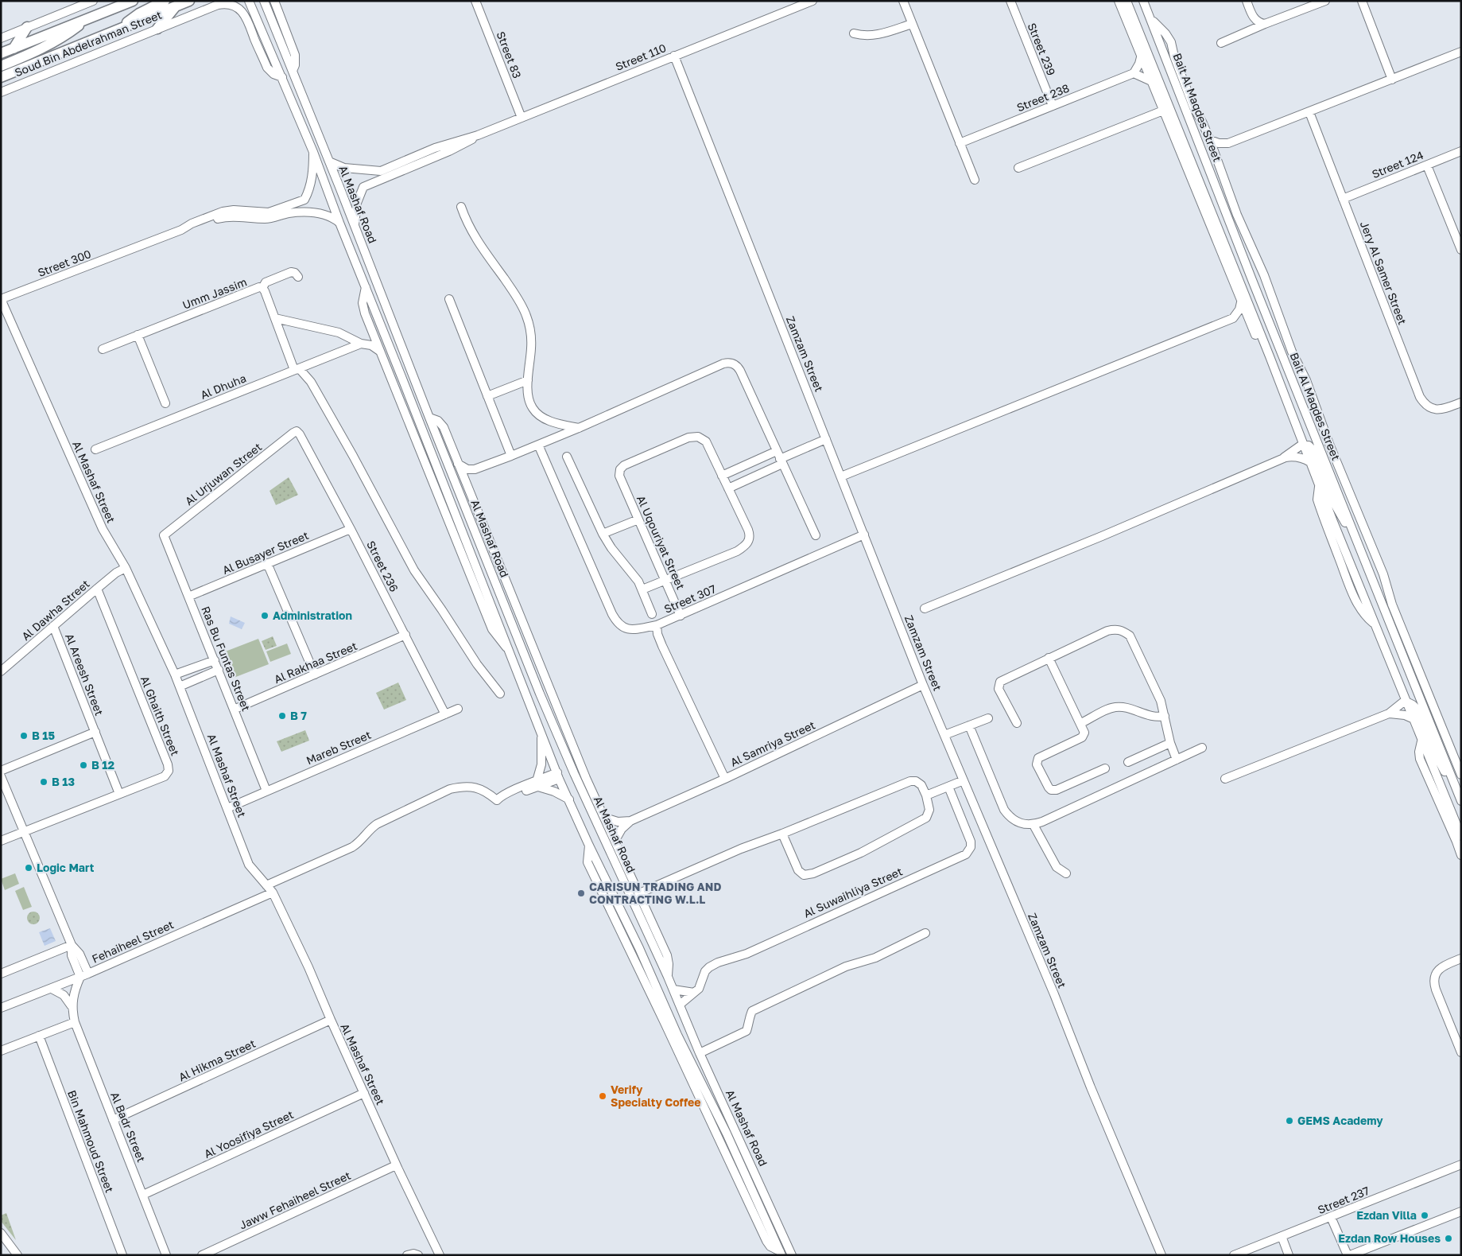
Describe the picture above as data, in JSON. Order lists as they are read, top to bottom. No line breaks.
{"streets":{"main road":["Soud Bin Abdelrahman Street"],"street":["Street 239","Street 83","Street 110","Street 238","Bait Al Maqdes Street","Street 124","Al Mashaf Road","Street 300","Jery Al Samer Street","Umm Jassim","Zamzam Street","Al Dhuha","Al Urjuwan Street","Al Mashaf Street","Al Uqouriyat Street","Al Busayer Street","Street 236","Street 307","Al Dawha Street","Ras Bu Funtas Street","Al Rakhaa Street","Al Areesh Street","Al Ghaith Street","Al Samriya Street","Mareb Street","Al Suwaihliya Street","Fehaiheel Street","Al Hikma Street","Al Badr Street","Al Yoosifiya Street","Bin Mahmoud Street","Jaww Fehaiheel Street","Street 237"]},"crossings":[["Soud Bin Abdelrahman Street","Al Mashaf Road"],["Street 239","Street 238"],["Street 83","Street 110"],["Street 110","Al Mashaf Road"],["Street 110","Zamzam Street"],["Street 124","Jery Al Samer Street"],["Al Mashaf Road","Al Samriya Street"],["Al Mashaf Road","Al Suwaihliya Street"],["Street 300","Al Mashaf Street"],["Umm Jassim","Al Dhuha"],["Zamzam Street","Street 307"],["Zamzam Street","Al Samriya Street"],["Al Urjuwan Street","Street 236"],["Al Urjuwan Street","Ras Bu Funtas Street"],["Al Mashaf Street","Al Dawha Street"],["Al Mashaf Street","Mareb Street"],["Al Mashaf Street","Fehaiheel Street"],["Al Mashaf Street","Al Hikma Street"],["Al Mashaf Street","Al Yoosifiya Street"],["Al Mashaf Street","Jaww Fehaiheel Street"],["Al Uqouriyat Street","Street 307"],["Al Busayer Street","Street 236"],["Al Busayer Street","Ras Bu Funtas Street"],["Street 236","Al Rakhaa Street"],["Street 236","Mareb Street"],["Street 307","Al Samriya Street"],["Al Dawha Street","Al Areesh Street"],["Al Dawha Street","Al Ghaith Street"],["Ras Bu Funtas Street","Al Rakhaa Street"],["Ras Bu Funtas Street","Mareb Street"],["Al Areesh Street","Al Ghaith Street"],["Fehaiheel Street","Al Badr Street"],["Al Hikma Street","Al Badr Street"],["Al Badr Street","Al Yoosifiya Street"]],"places":["Administration","B 7","B 15","B 12","B 13","Logic Mart","CARISUN TRADING AND CONTRACTING W.L.L","Verify Specialty Coffee","GEMS Academy","Ezdan Villa","Ezdan Row Houses"]}
